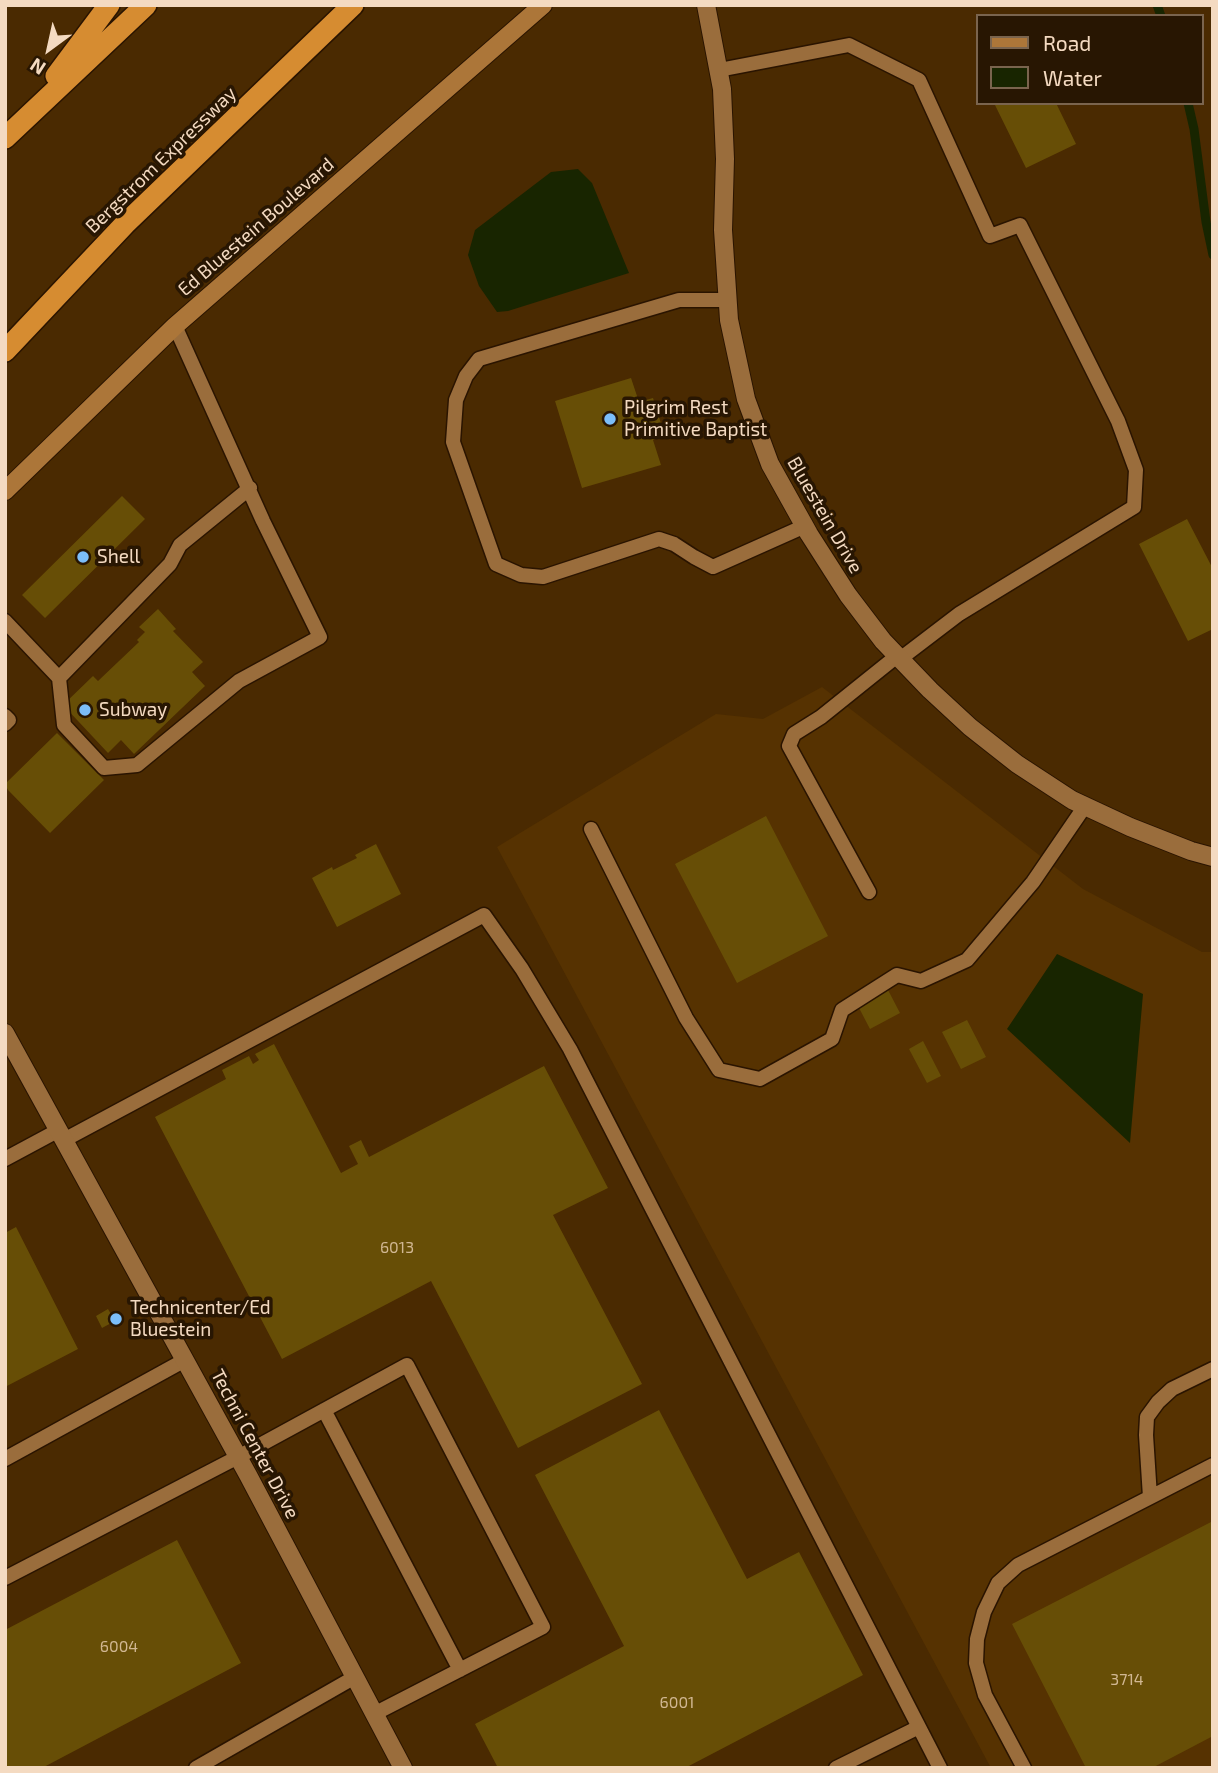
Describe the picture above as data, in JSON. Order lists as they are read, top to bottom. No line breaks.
{"streets":{"highway":["Bergstrom Expressway"],"main road":["Ed Bluestein Boulevard"],"street":["Bluestein Drive","Techni Center Drive"]},"places":["Pilgrim Rest Primitive Baptist","Shell","Subway","Technicenter/Ed Bluestein"],"house_numbers":["6013","6004","3714","6001"],"legend":["Road","Water"],"north":"bottom left"}
